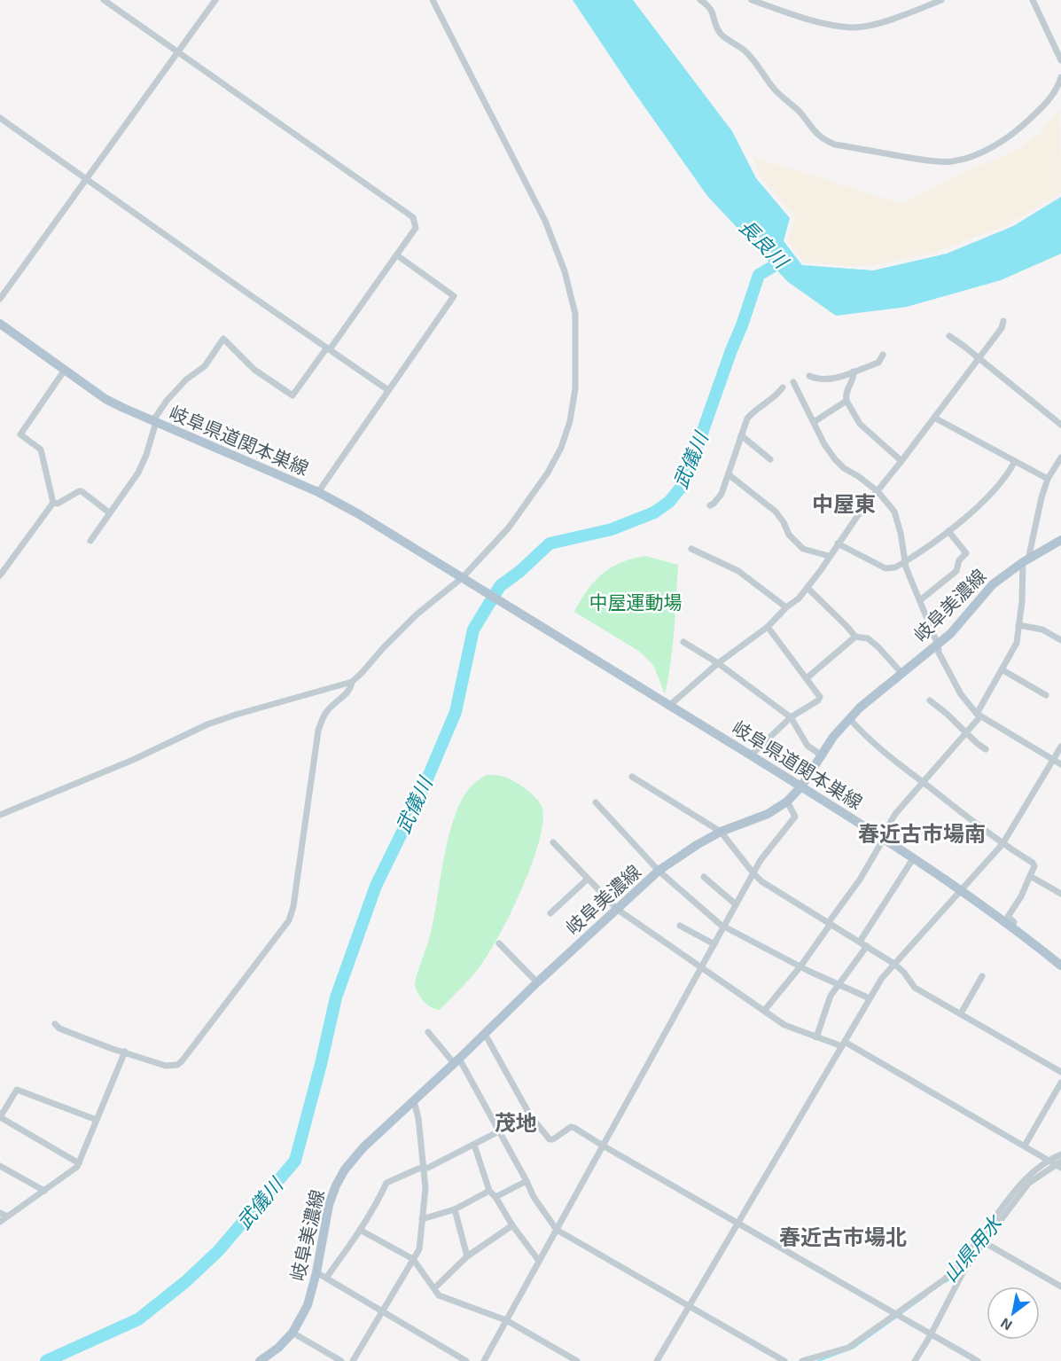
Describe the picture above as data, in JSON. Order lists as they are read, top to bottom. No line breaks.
{"streets":{"main road":["岐阜県道関本巣線","岐阜美濃線"]},"crossings":[["岐阜県道関本巣線","岐阜美濃線"]],"districts":["中屋東","春近古市場南","茂地","春近古市場北"],"water":["長良川","武儀川","山県用水"],"parks":["中屋運動場"],"north":"bottom left"}
